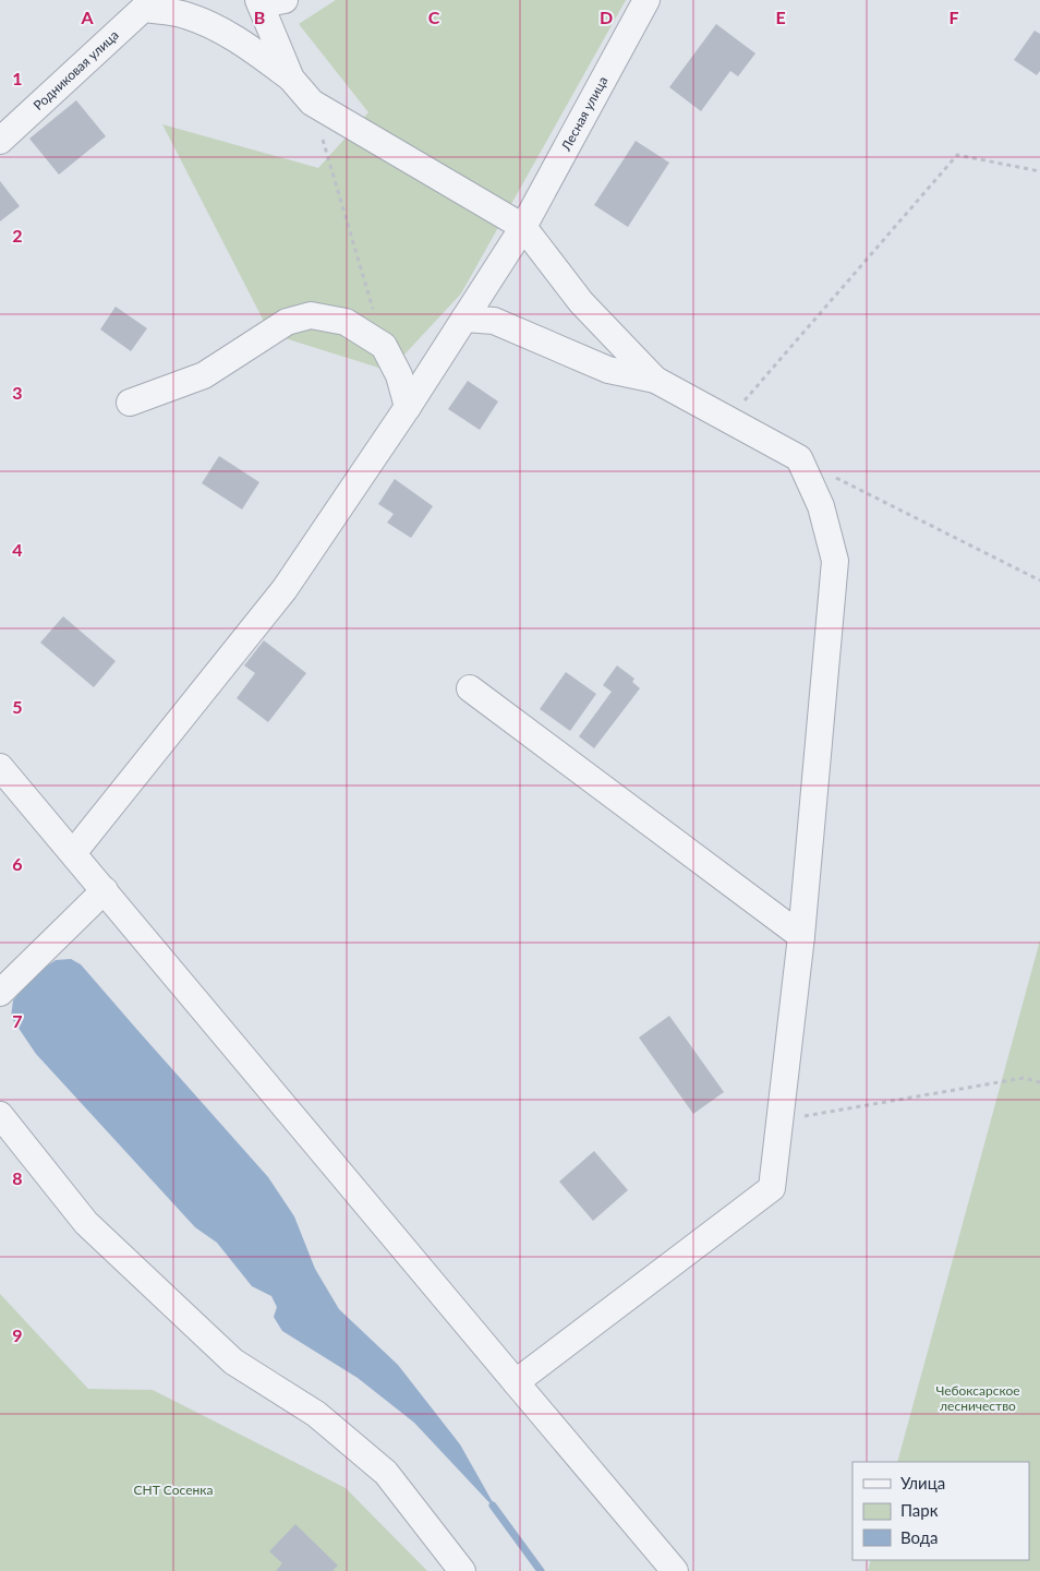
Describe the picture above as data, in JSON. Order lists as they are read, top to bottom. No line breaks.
{"streets":{"street":["Родниковая улица","Лесная улица"]},"parks":["Чебоксарское лесничество","СНТ Сосенка"],"legend":["Улица","Парк","Вода"],"grid":{"columns":["A","B","C","D","E","F"],"rows":["1","2","3","4","5","6","7","8","9"]}}
